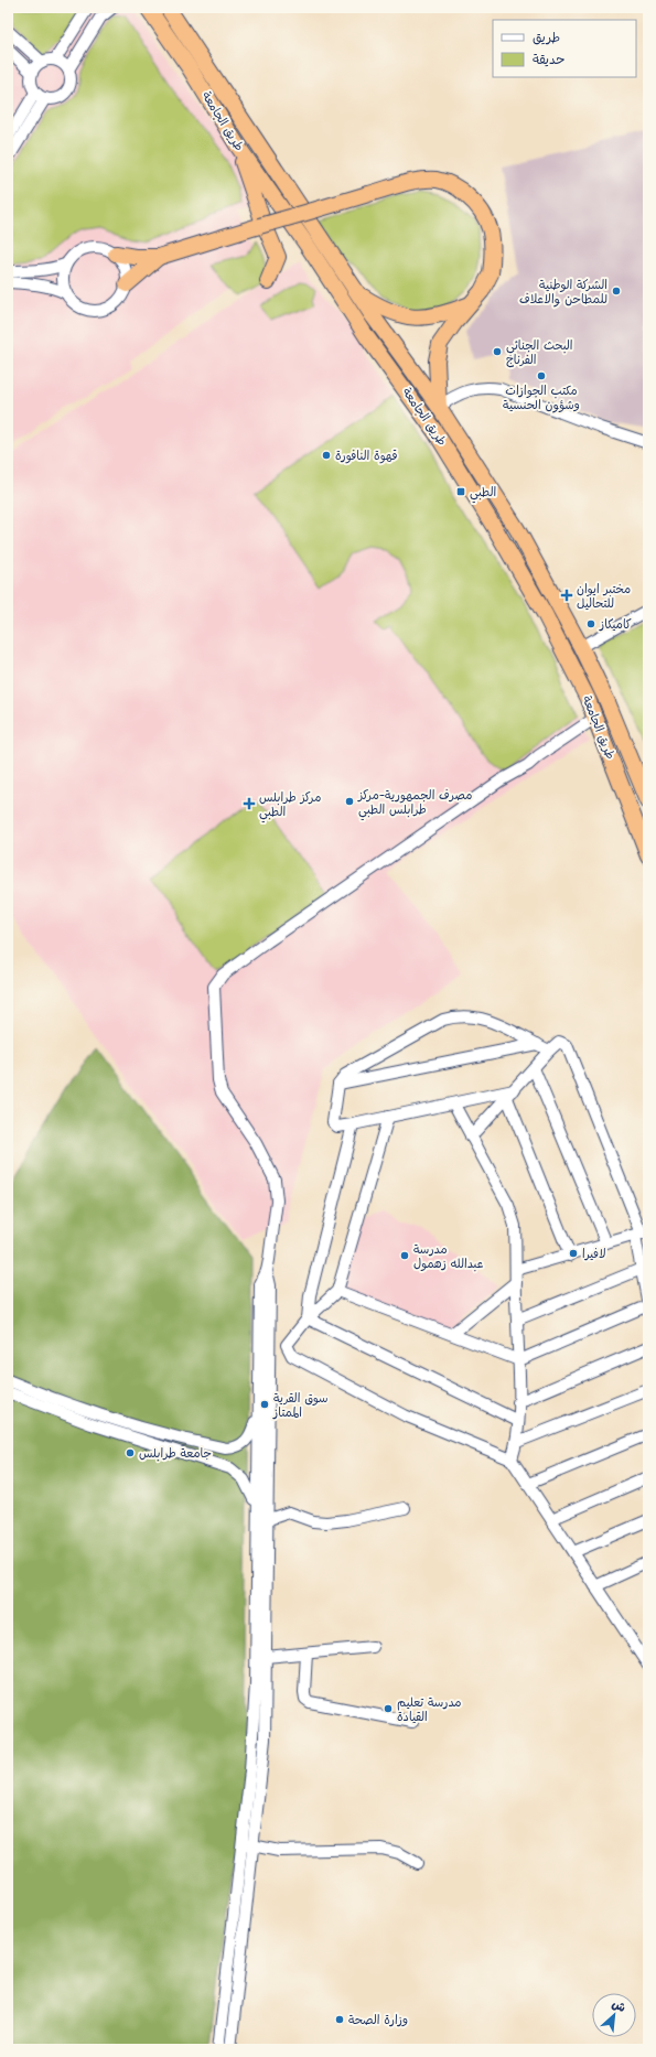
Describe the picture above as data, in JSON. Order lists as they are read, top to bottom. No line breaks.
{"streets":{"highway":["طريق الجامعة"]},"places":{"other":["الشركة الوطنية للمطاحن والاعلاف","البحث الجنائي الفرناج","مكتب الجوازات وشؤون الحنسية","قهوة النافورة","كاميكاز","مصرف الجمهورية-مركز طرابلس الطبي","لافيرا","مدرسة عبدالله زهمول","سوق القرية الممتاز","جامعة طرابلس","مدرسة تعليم القيادة","وزارة الصحة"],"transit":["الطبي"],"health":["مختبر ايوان للتحاليل","مركز طرابلس الطبي"]},"legend":["طريق","حديقة"],"north":"top right"}
